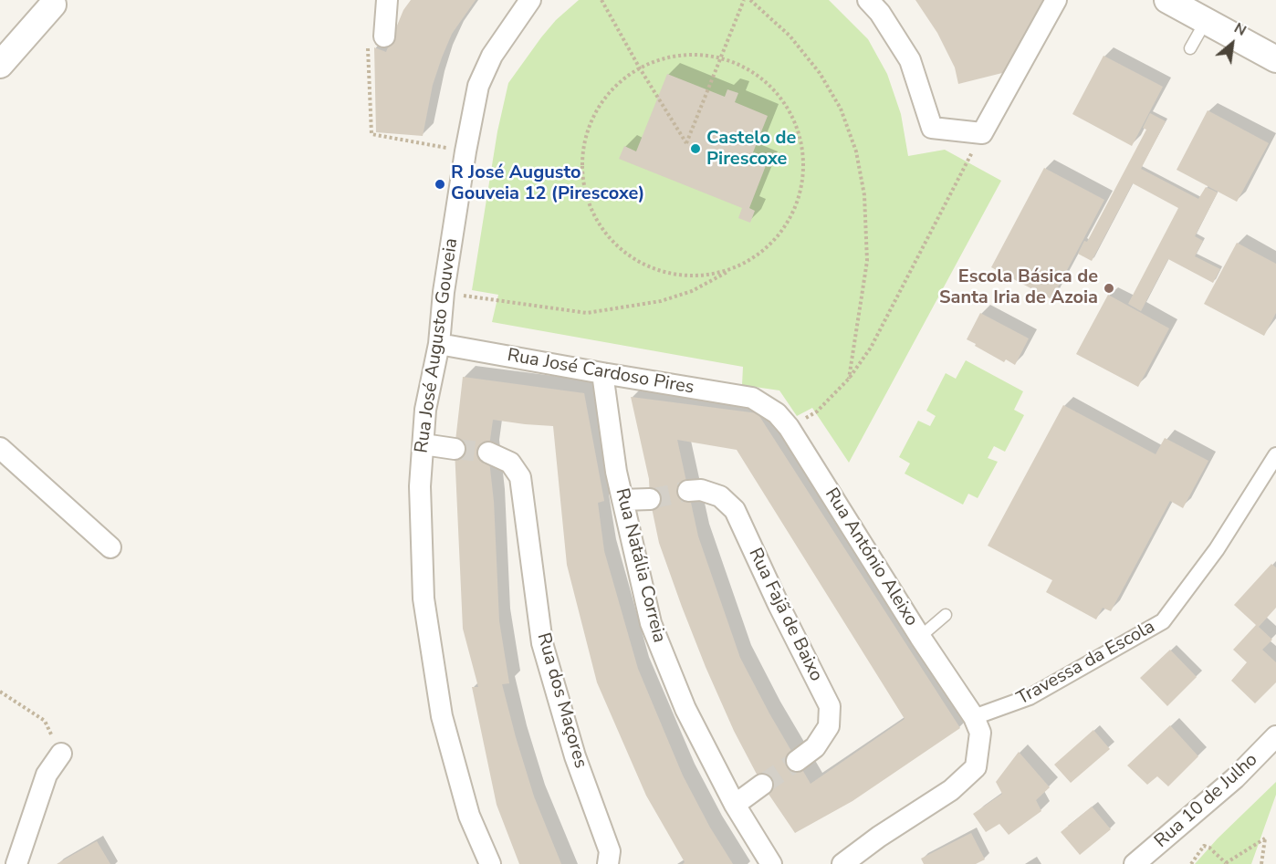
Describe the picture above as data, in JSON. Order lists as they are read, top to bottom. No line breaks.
{"streets":{"street":["Rua José Augusto Gouveia","Rua José Cardoso Pires","Rua António Aleixo","Rua Natália Correia","Rua Fajã de Baixo","Travessa da Escola","Rua dos Maçores","Rua 10 de Julho"]},"crossings":[["Rua José Augusto Gouveia","Rua José Cardoso Pires"],["Rua José Cardoso Pires","Rua António Aleixo"],["Rua José Cardoso Pires","Rua Natália Correia"],["Rua António Aleixo","Travessa da Escola"]],"places":["Castelo de Pirescoxe","R José Augusto Gouveia 12 (Pirescoxe)","Escola Básica de Santa Iria de Azoia"],"north":"top right"}
